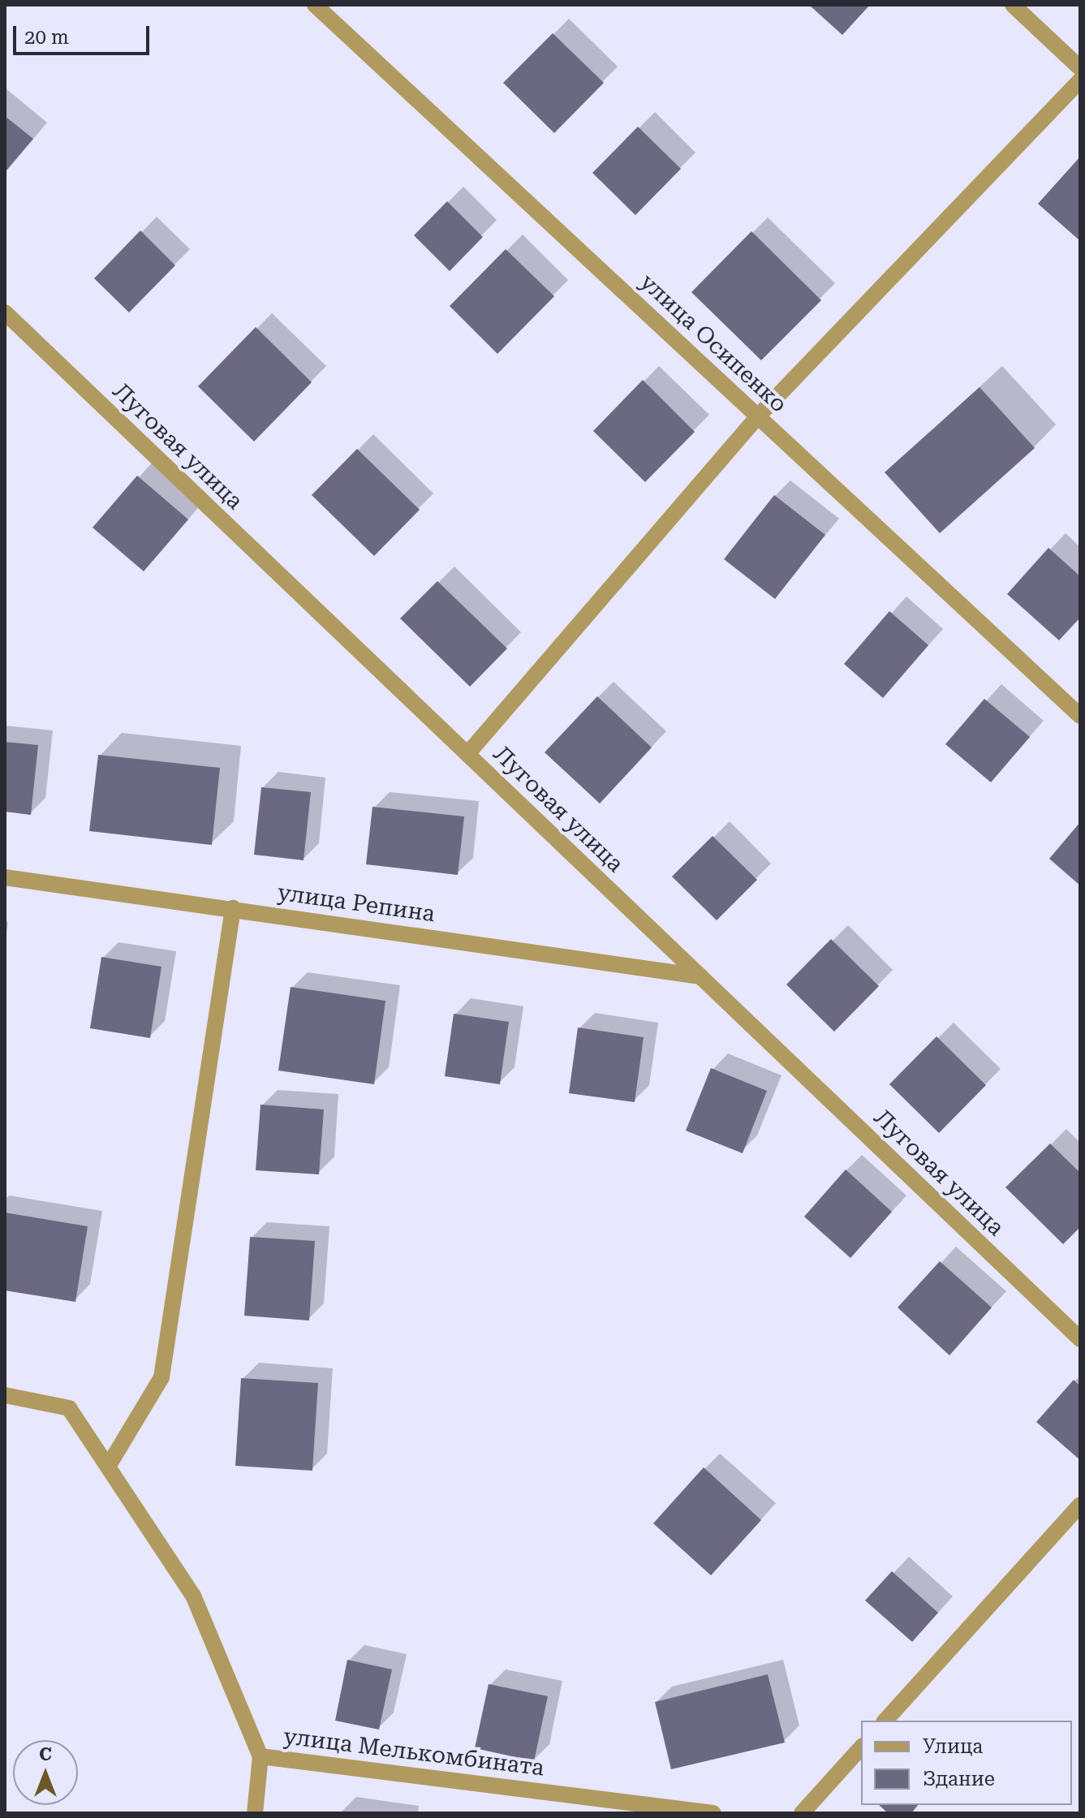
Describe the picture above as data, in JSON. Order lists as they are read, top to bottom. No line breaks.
{"streets":{"street":["улица Осипенко","Луговая улица","улица Репина","улица Мелькомбината"]},"crossings":[["Луговая улица","улица Репина"]],"legend":["Улица","Здание"],"scale_bar":"20 m","north":"top"}
